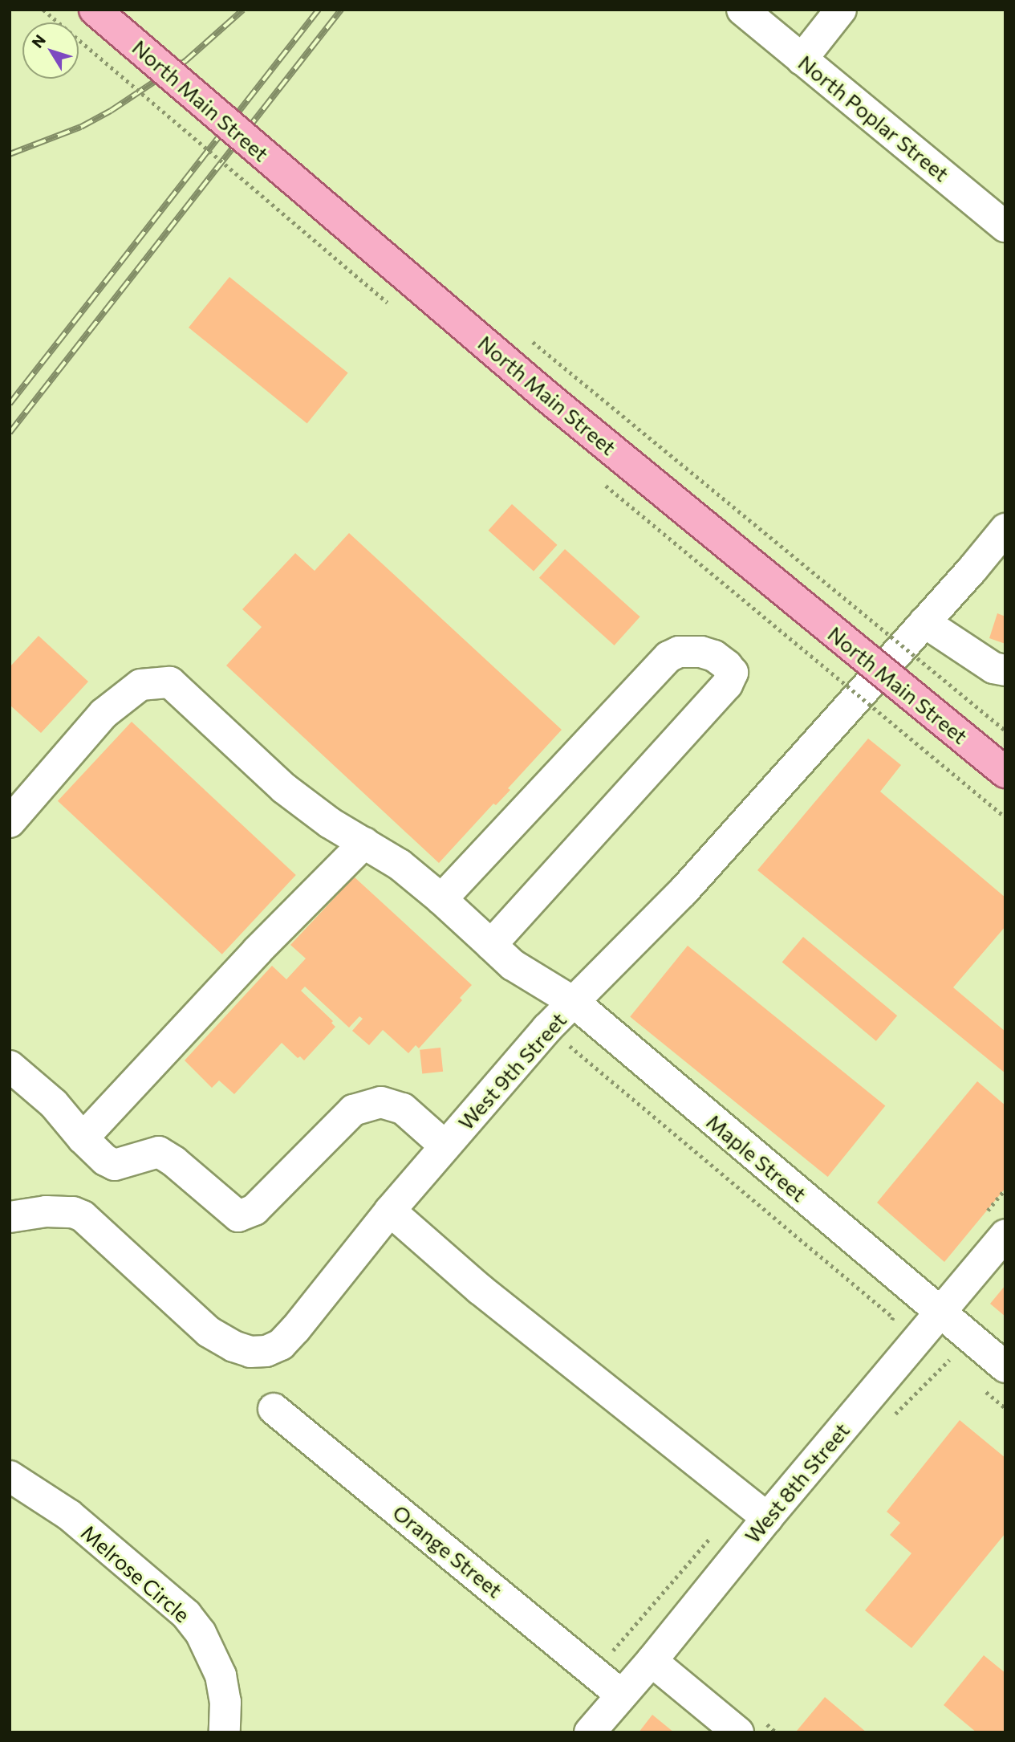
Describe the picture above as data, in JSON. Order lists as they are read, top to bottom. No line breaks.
{"streets":{"main road":["North Main Street"],"street":["North Poplar Street","West 9th Street","Maple Street","West 8th Street","Orange Street","Melrose Circle"]},"crossings":[["West 9th Street","Maple Street"],["Maple Street","West 8th Street"],["West 8th Street","Orange Street"]],"north":"top left"}
